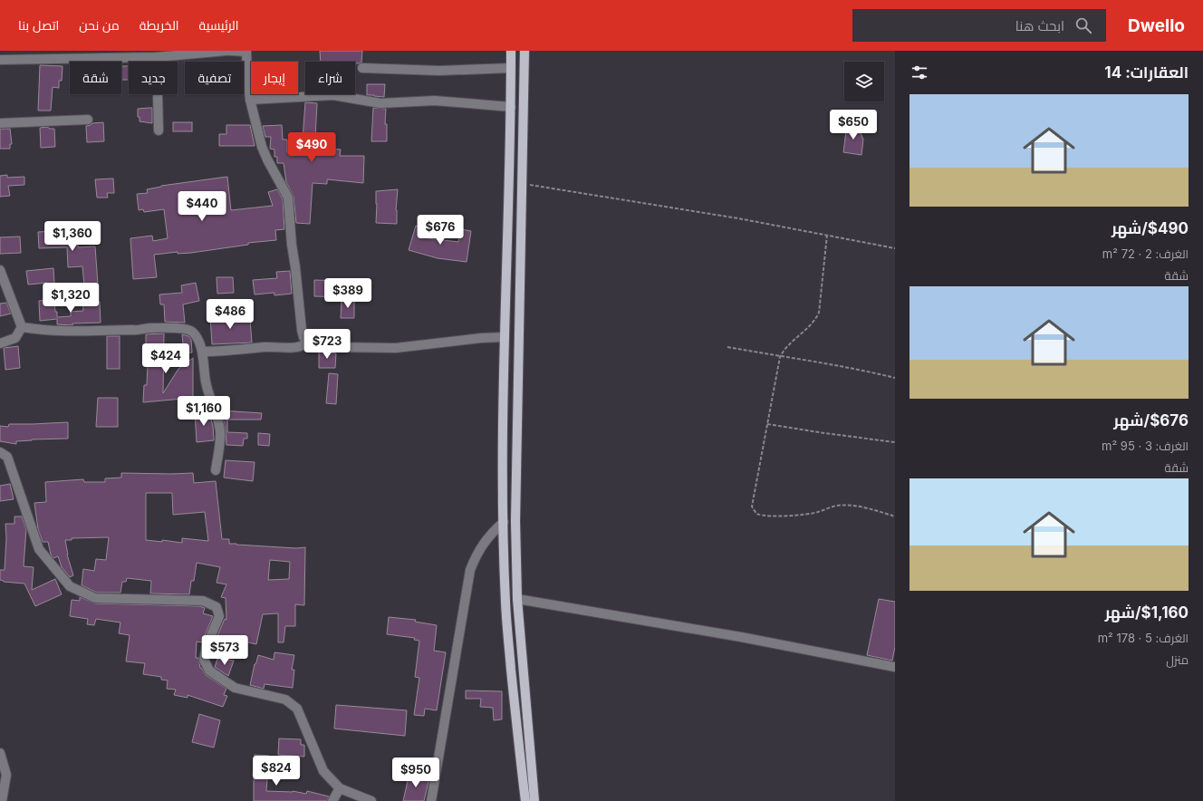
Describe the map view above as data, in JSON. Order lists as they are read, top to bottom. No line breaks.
{"page":{"header":"Dwello","search":"ابحث هنا","nav":["الرئيسية","الخريطة","من نحن","اتصل بنا"],"heading":"العقارات: 14","chip":["شراء","إيجار","تصفية","جديد","شقة"],"list":[{"name":"$490/شهر","note":"الغرف: 2 · 72 m² · شقة"},{"name":"$676/شهر","note":"الغرف: 3 · 95 m² · شقة"},{"name":"$1,160/شهر","note":"الغرف: 5 · 178 m² · منزل"}],"price":["$650","$490","$440","$676","$1,360","$389","$1,320","$486","$723","$424","$1,160","$573","$824","$950"]}}
